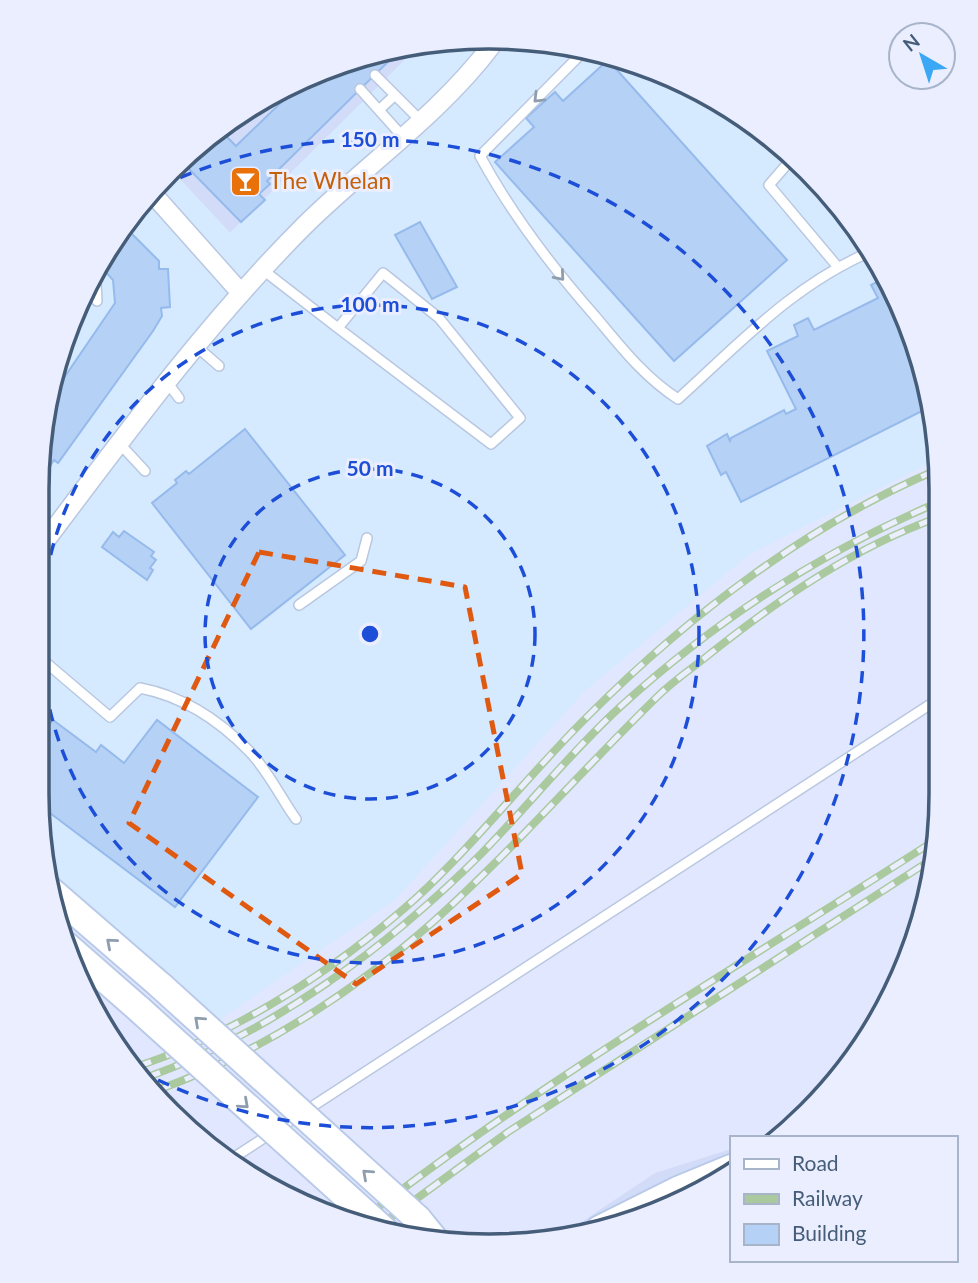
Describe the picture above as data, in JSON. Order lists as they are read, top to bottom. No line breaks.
{"places":{"bar":["The Whelan"]},"legend":["Road","Railway","Building"],"north":"top left","rings":["150 m","100 m","50 m"]}
